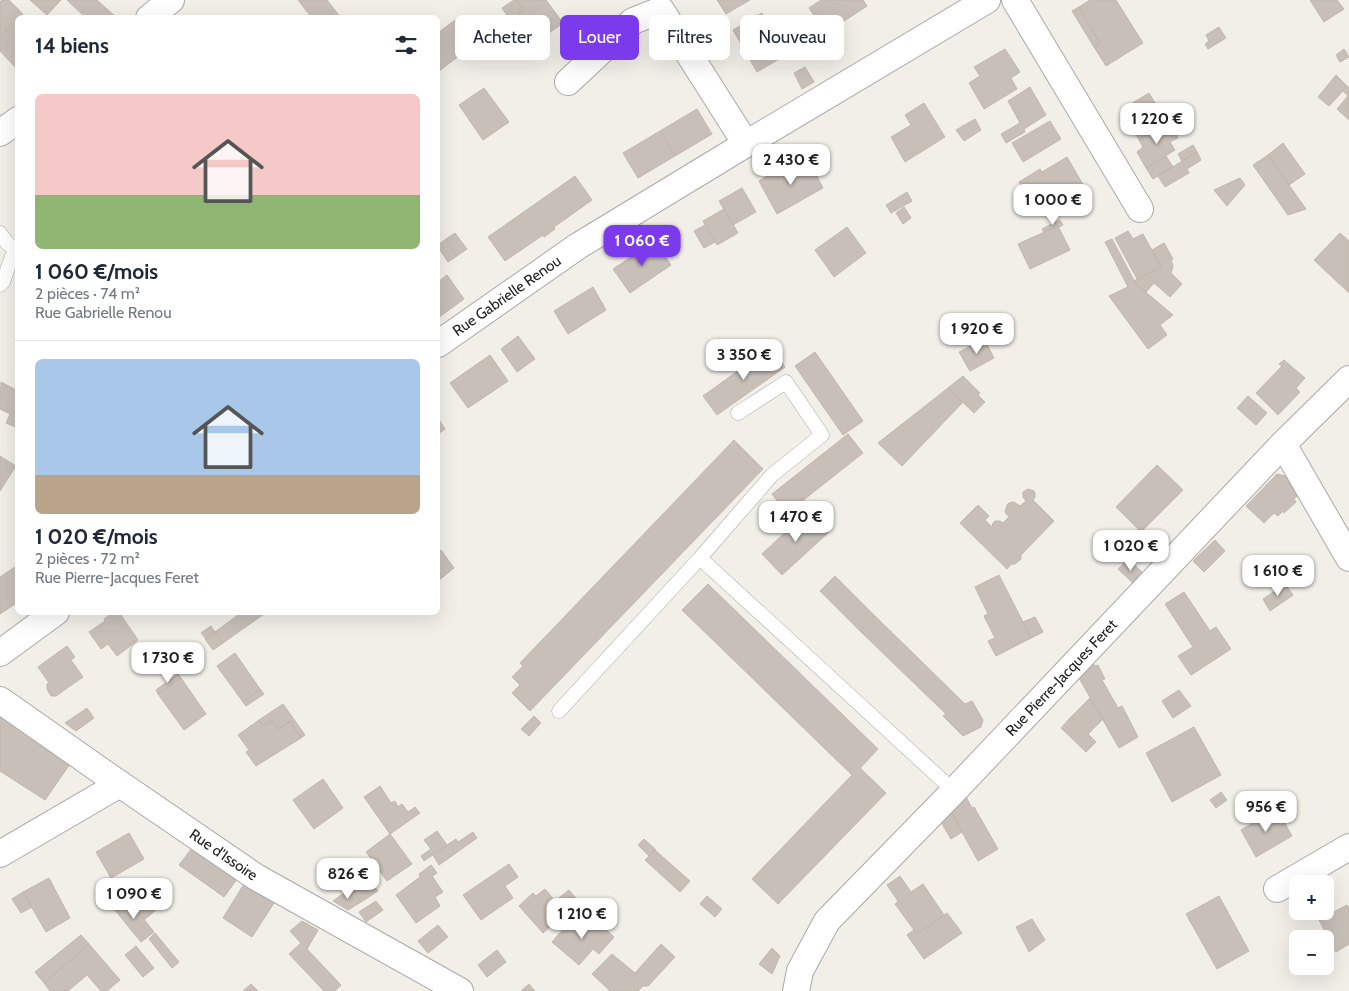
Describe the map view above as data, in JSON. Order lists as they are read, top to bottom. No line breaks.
{"streets":{"street":["Rue Gabrielle Renou","Rue Pierre-Jacques Feret","Rue d'Issoire"]},"page":{"chip":["Acheter","Louer","Filtres","Nouveau"],"heading":"14 biens","list":[{"name":"1 060 €/mois","note":"2 pièces · 74 m² · Rue Gabrielle Renou"},{"name":"1 020 €/mois","note":"2 pièces · 72 m² · Rue Pierre-Jacques Feret"}],"price":["1 220 €","2 430 €","1 000 €","1 060 €","1 920 €","3 350 €","1 470 €","1 020 €","1 610 €","1 730 €","956 €","826 €","1 090 €","1 210 €"],"map_buttons":["+","−"]}}
